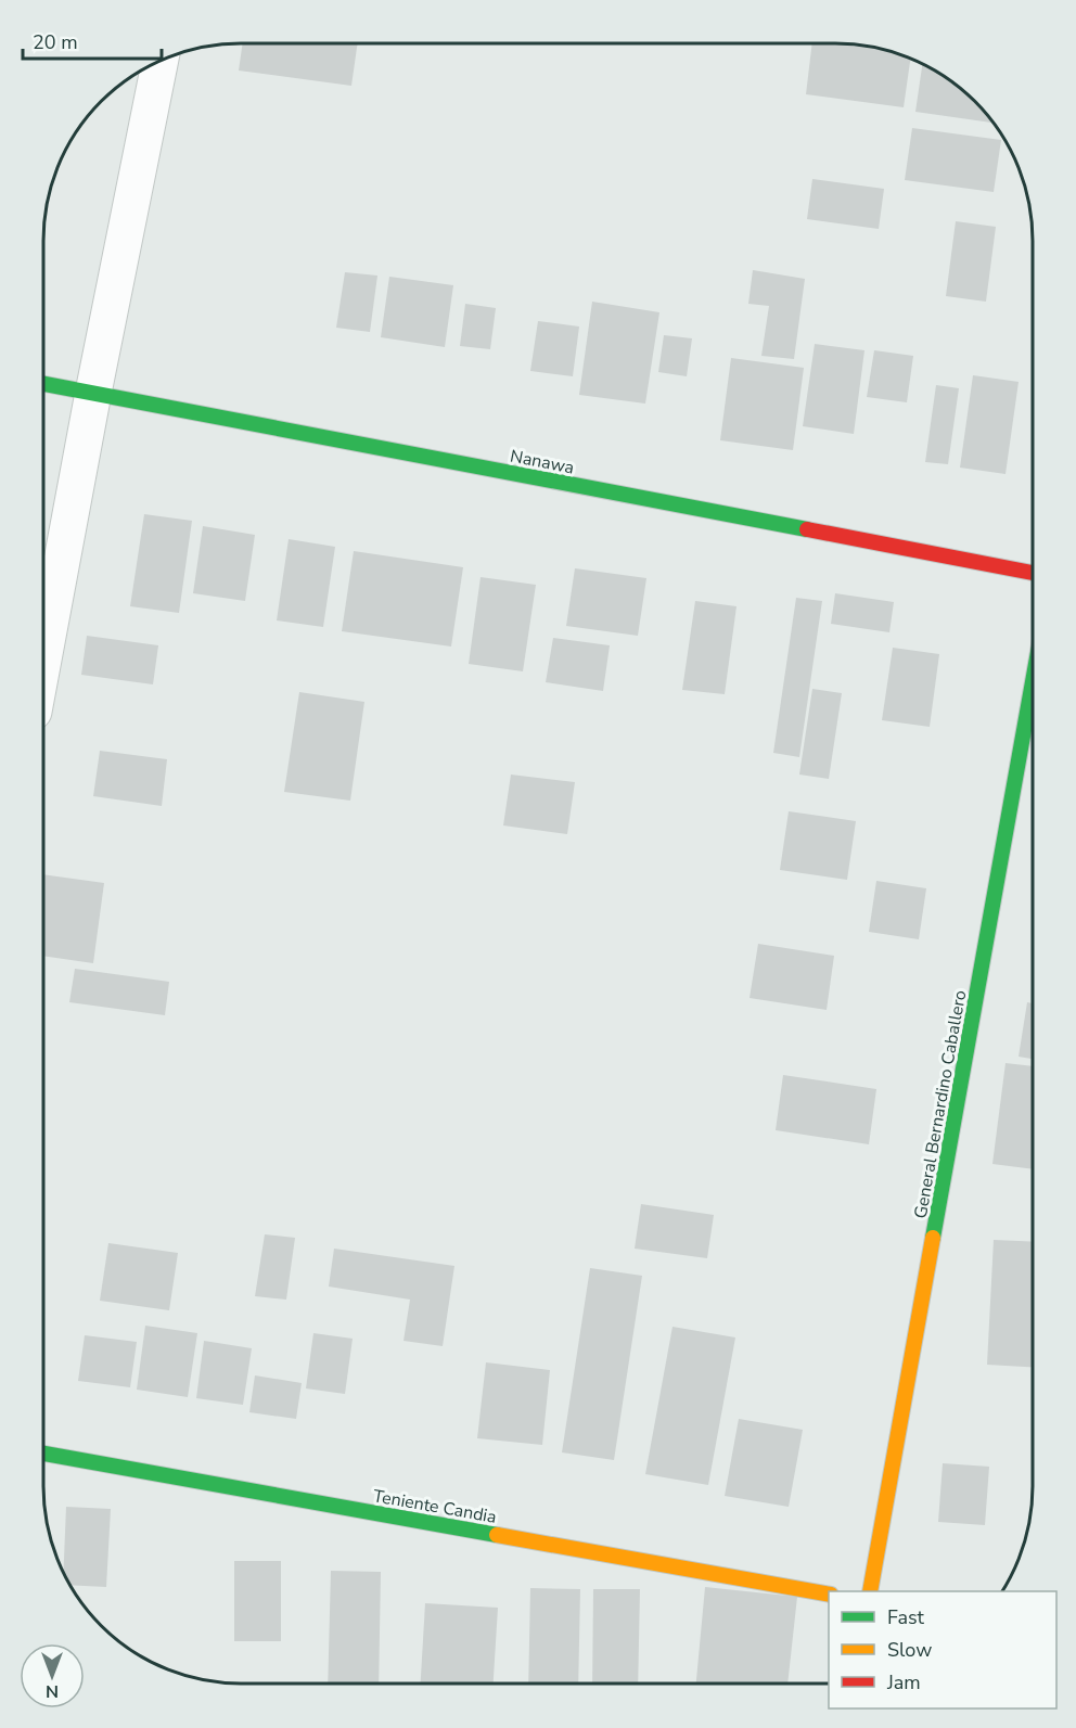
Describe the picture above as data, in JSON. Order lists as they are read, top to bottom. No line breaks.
{"streets":{"street":["Nanawa","General Bernardino Caballero","Teniente Candia"]},"legend":["Fast","Slow","Jam"],"scale_bar":"20 m","north":"bottom"}
